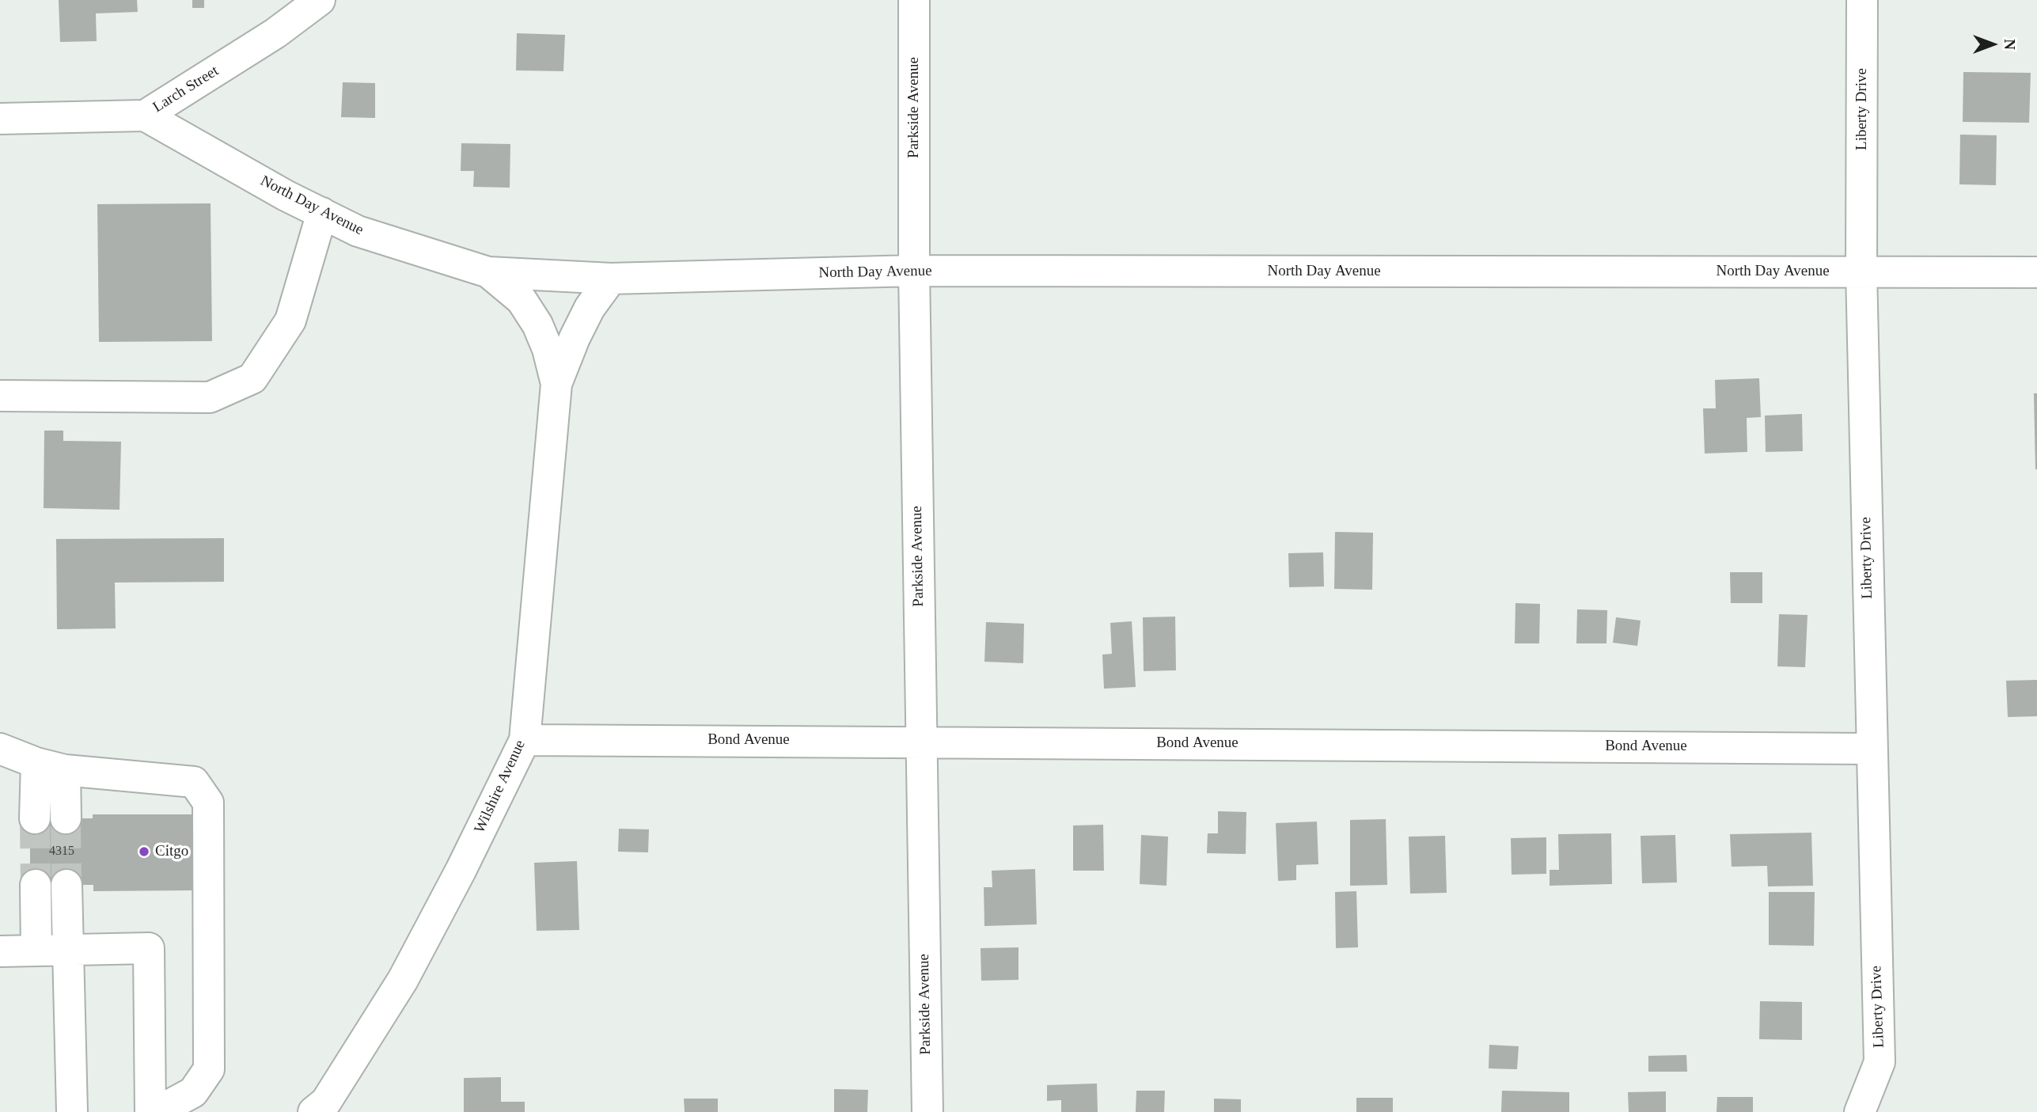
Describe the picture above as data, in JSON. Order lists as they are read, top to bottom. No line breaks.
{"streets":{"street":["Larch Street","Parkside Avenue","Liberty Drive","North Day Avenue","Bond Avenue","Wilshire Avenue"]},"crossings":[["Larch Street","North Day Avenue"],["Parkside Avenue","North Day Avenue"],["Parkside Avenue","Bond Avenue"],["Liberty Drive","North Day Avenue"],["Liberty Drive","Bond Avenue"],["North Day Avenue","Wilshire Avenue"],["Bond Avenue","Wilshire Avenue"]],"places":["Citgo"],"house_numbers":["4315"],"north":"right"}
